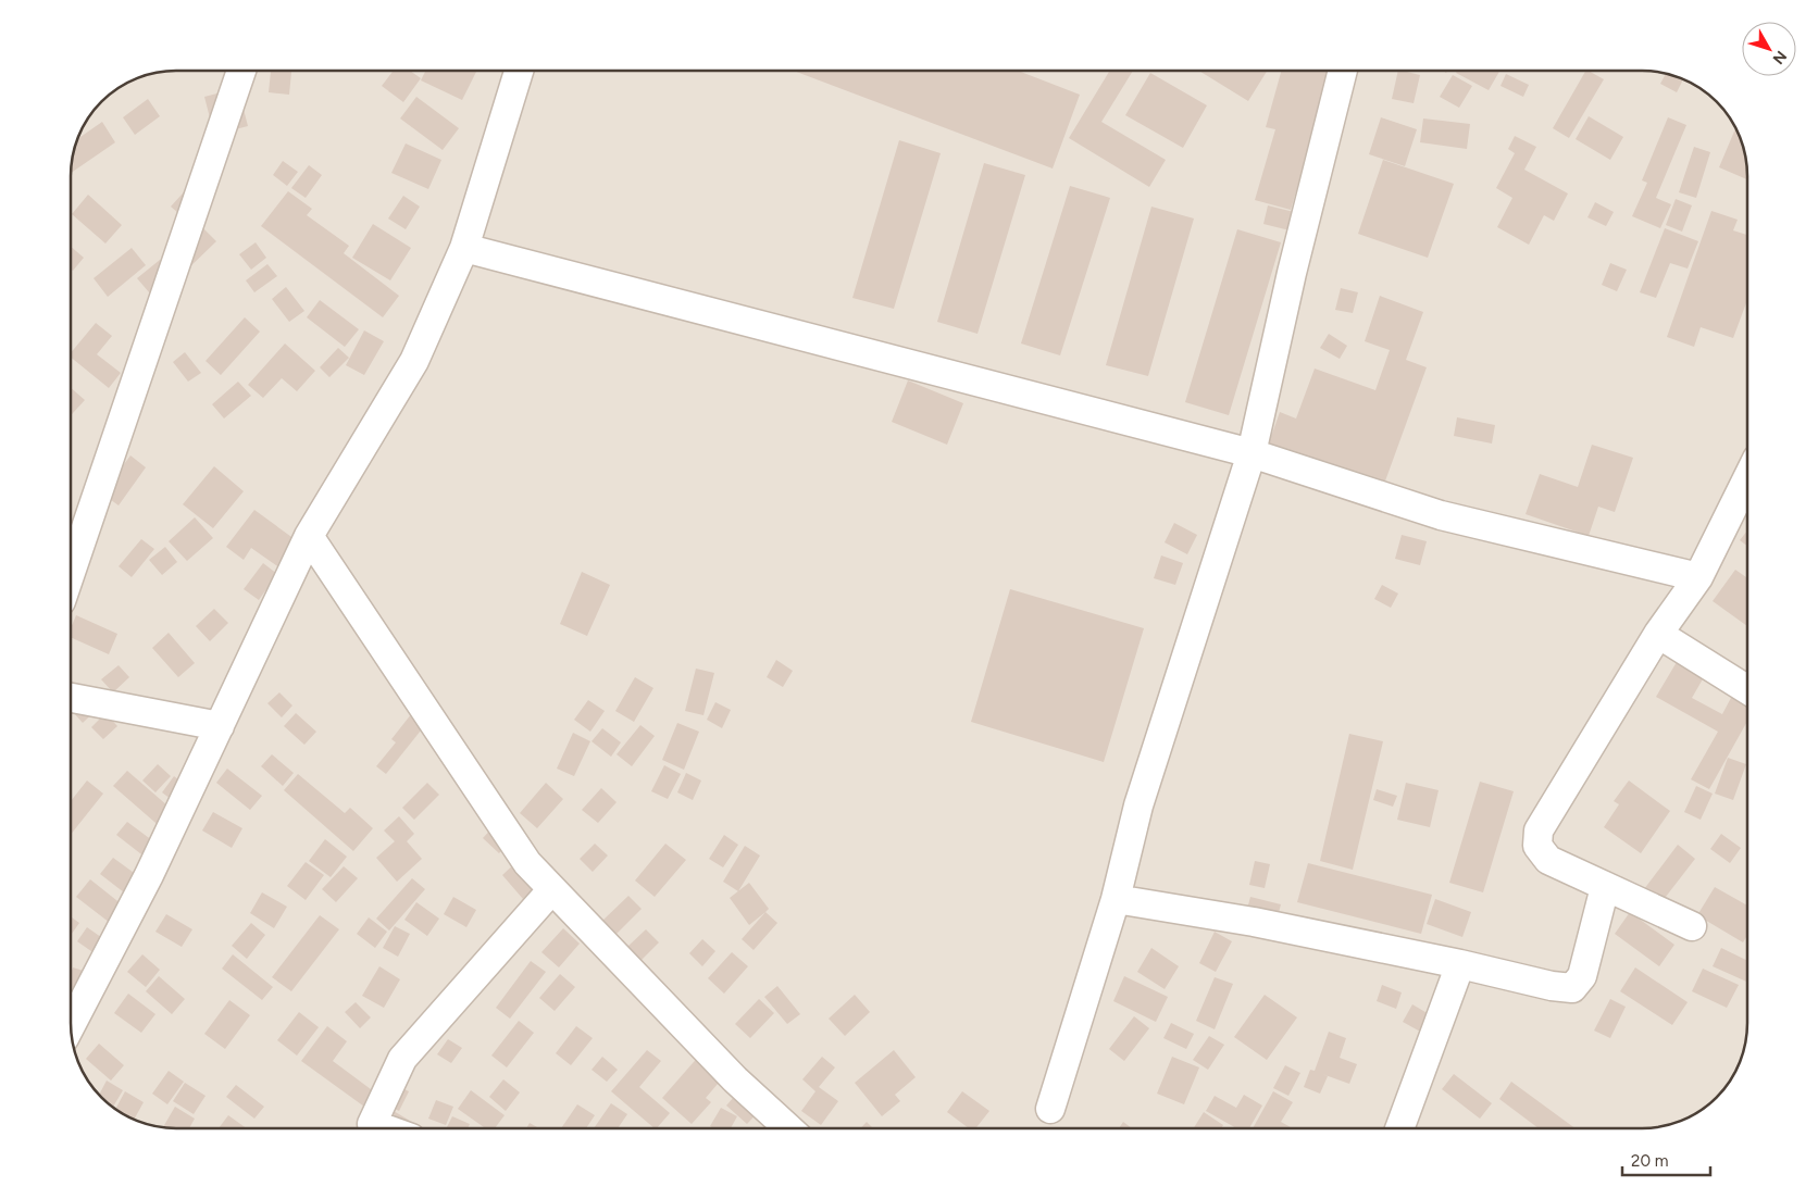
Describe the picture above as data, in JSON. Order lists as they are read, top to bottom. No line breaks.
{"scale_bar":"20 m","north":"bottom right"}
